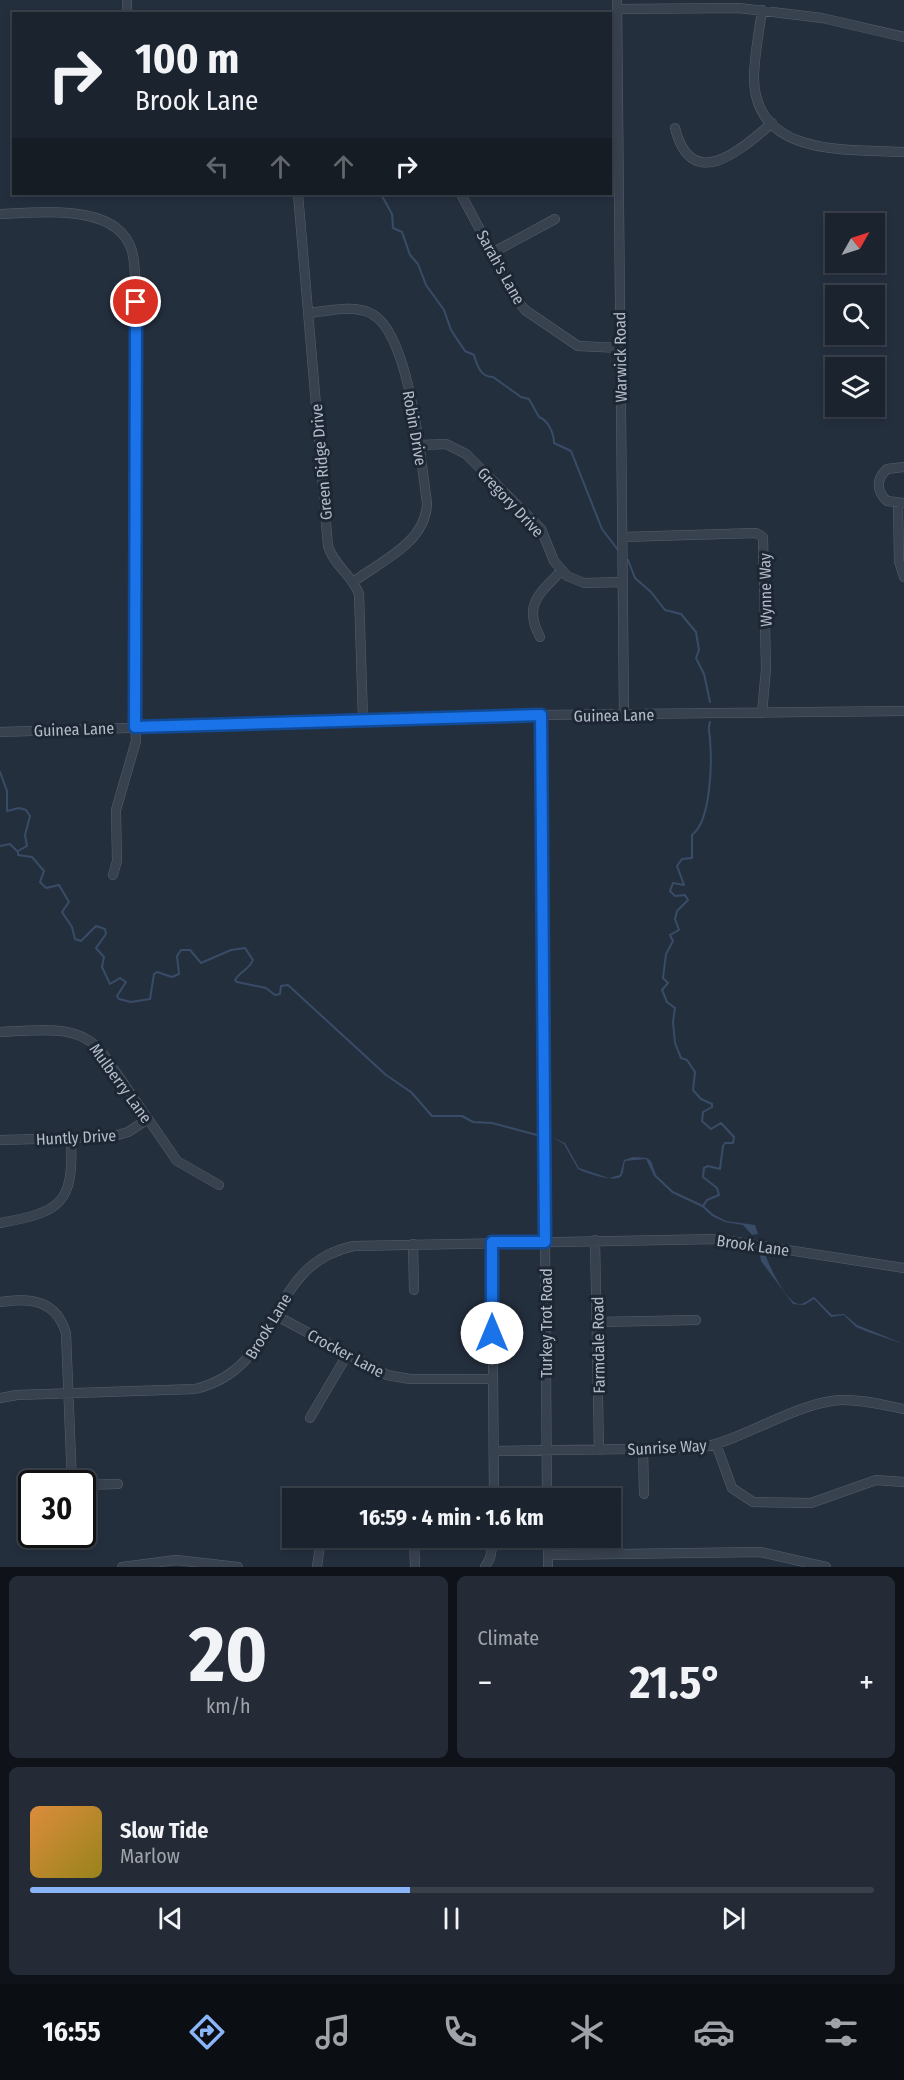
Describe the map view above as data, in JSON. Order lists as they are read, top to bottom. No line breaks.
{"streets":{"street":["Sarah's Lane","Warwick Road","Robin Drive","Green Ridge Drive","Gregory Drive","Wynne Way","Guinea Lane","Mulberry Lane","Huntly Drive","Brook Lane","Turkey Trot Road","Farmdale Road","Crocker Lane","Sunrise Way"]},"crossings":[["Sarah's Lane","Warwick Road"],["Warwick Road","Wynne Way"],["Warwick Road","Guinea Lane"],["Robin Drive","Green Ridge Drive"],["Robin Drive","Gregory Drive"],["Green Ridge Drive","Guinea Lane"],["Wynne Way","Guinea Lane"],["Guinea Lane","Turkey Trot Road"],["Mulberry Lane","Huntly Drive"],["Brook Lane","Turkey Trot Road"],["Brook Lane","Farmdale Road"],["Brook Lane","Crocker Lane"],["Turkey Trot Road","Sunrise Way"],["Farmdale Road","Sunrise Way"]],"north":"top right","page":{"turn":["100 m","Brook Lane"],"limit":"30","trip":"16:59 · 4 min · 1.6 km","tile":[["20","km/h"],"Climate"],"heat":["−","21.5°","+"],"song":["Slow Tide","Marlow"],"tabs":"16:55"}}
